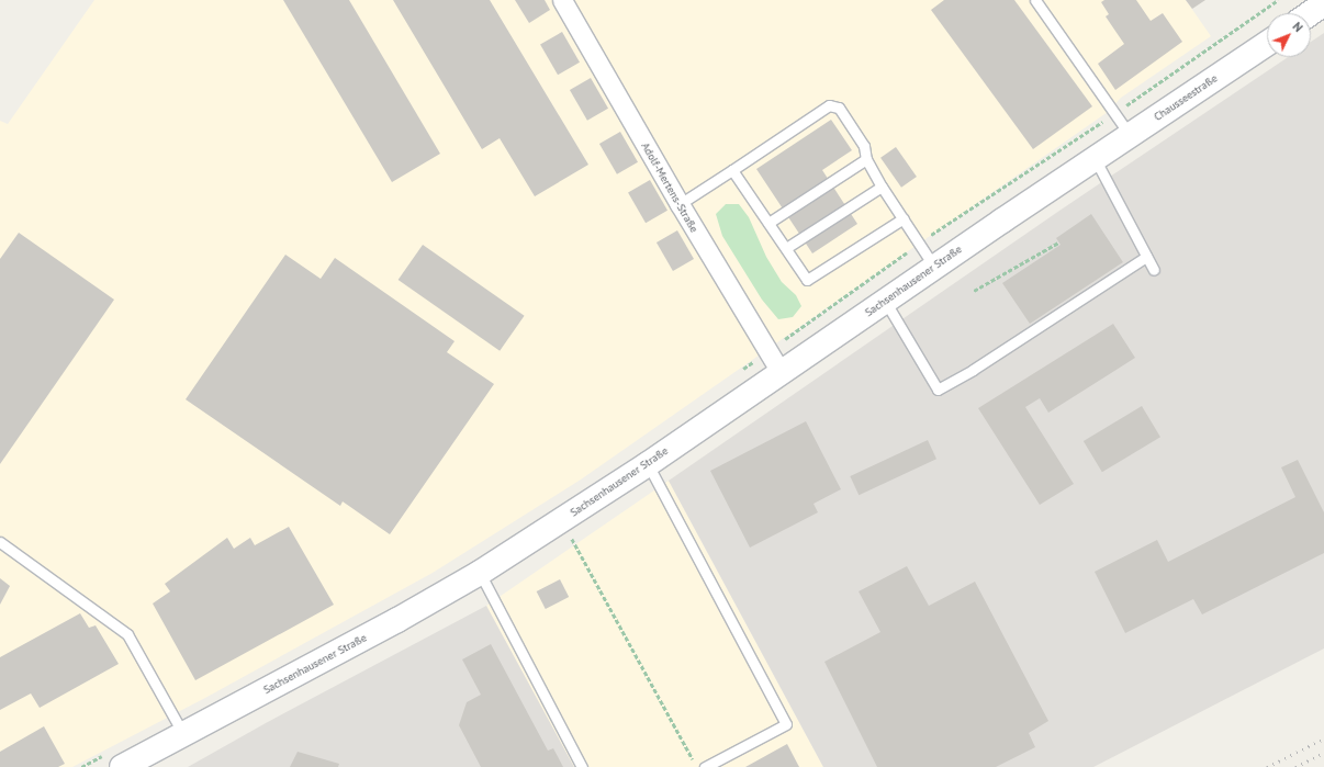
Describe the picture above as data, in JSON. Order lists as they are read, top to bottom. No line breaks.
{"streets":{"main road":["Chausseestraße","Sachsenhausener Straße"],"street":["Adolf-Mertens-Straße"]},"crossings":[["Chausseestraße","Sachsenhausener Straße"],["Adolf-Mertens-Straße","Sachsenhausener Straße"]],"north":"top right"}
